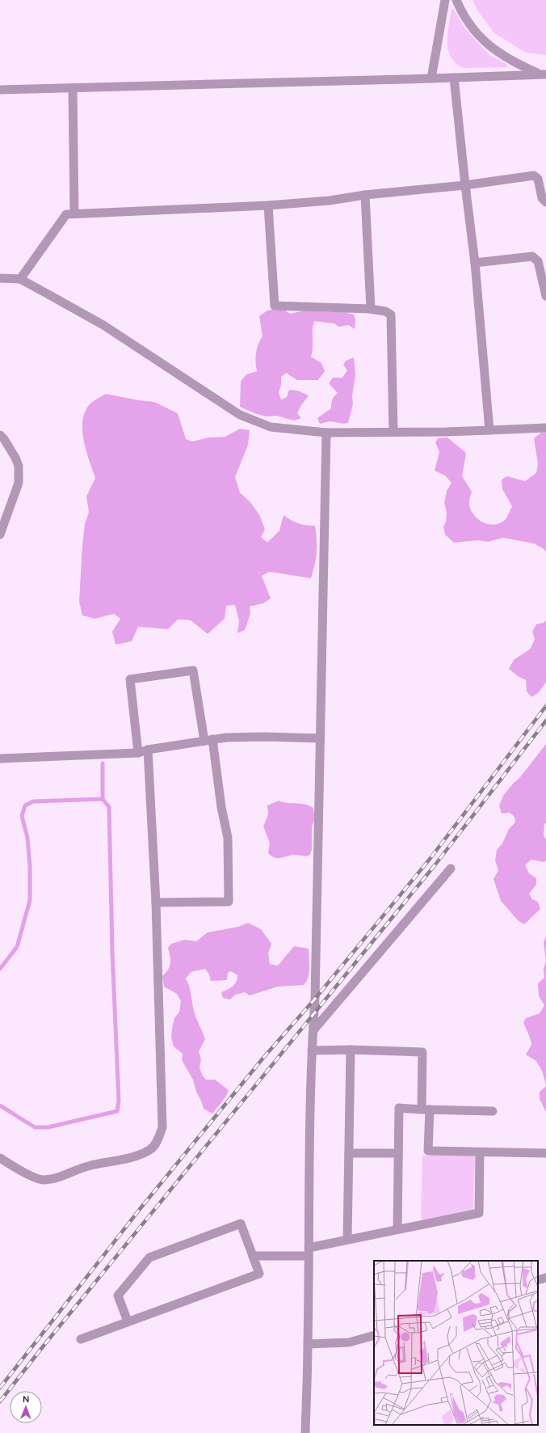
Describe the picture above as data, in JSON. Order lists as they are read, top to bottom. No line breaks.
{"north":"top"}
